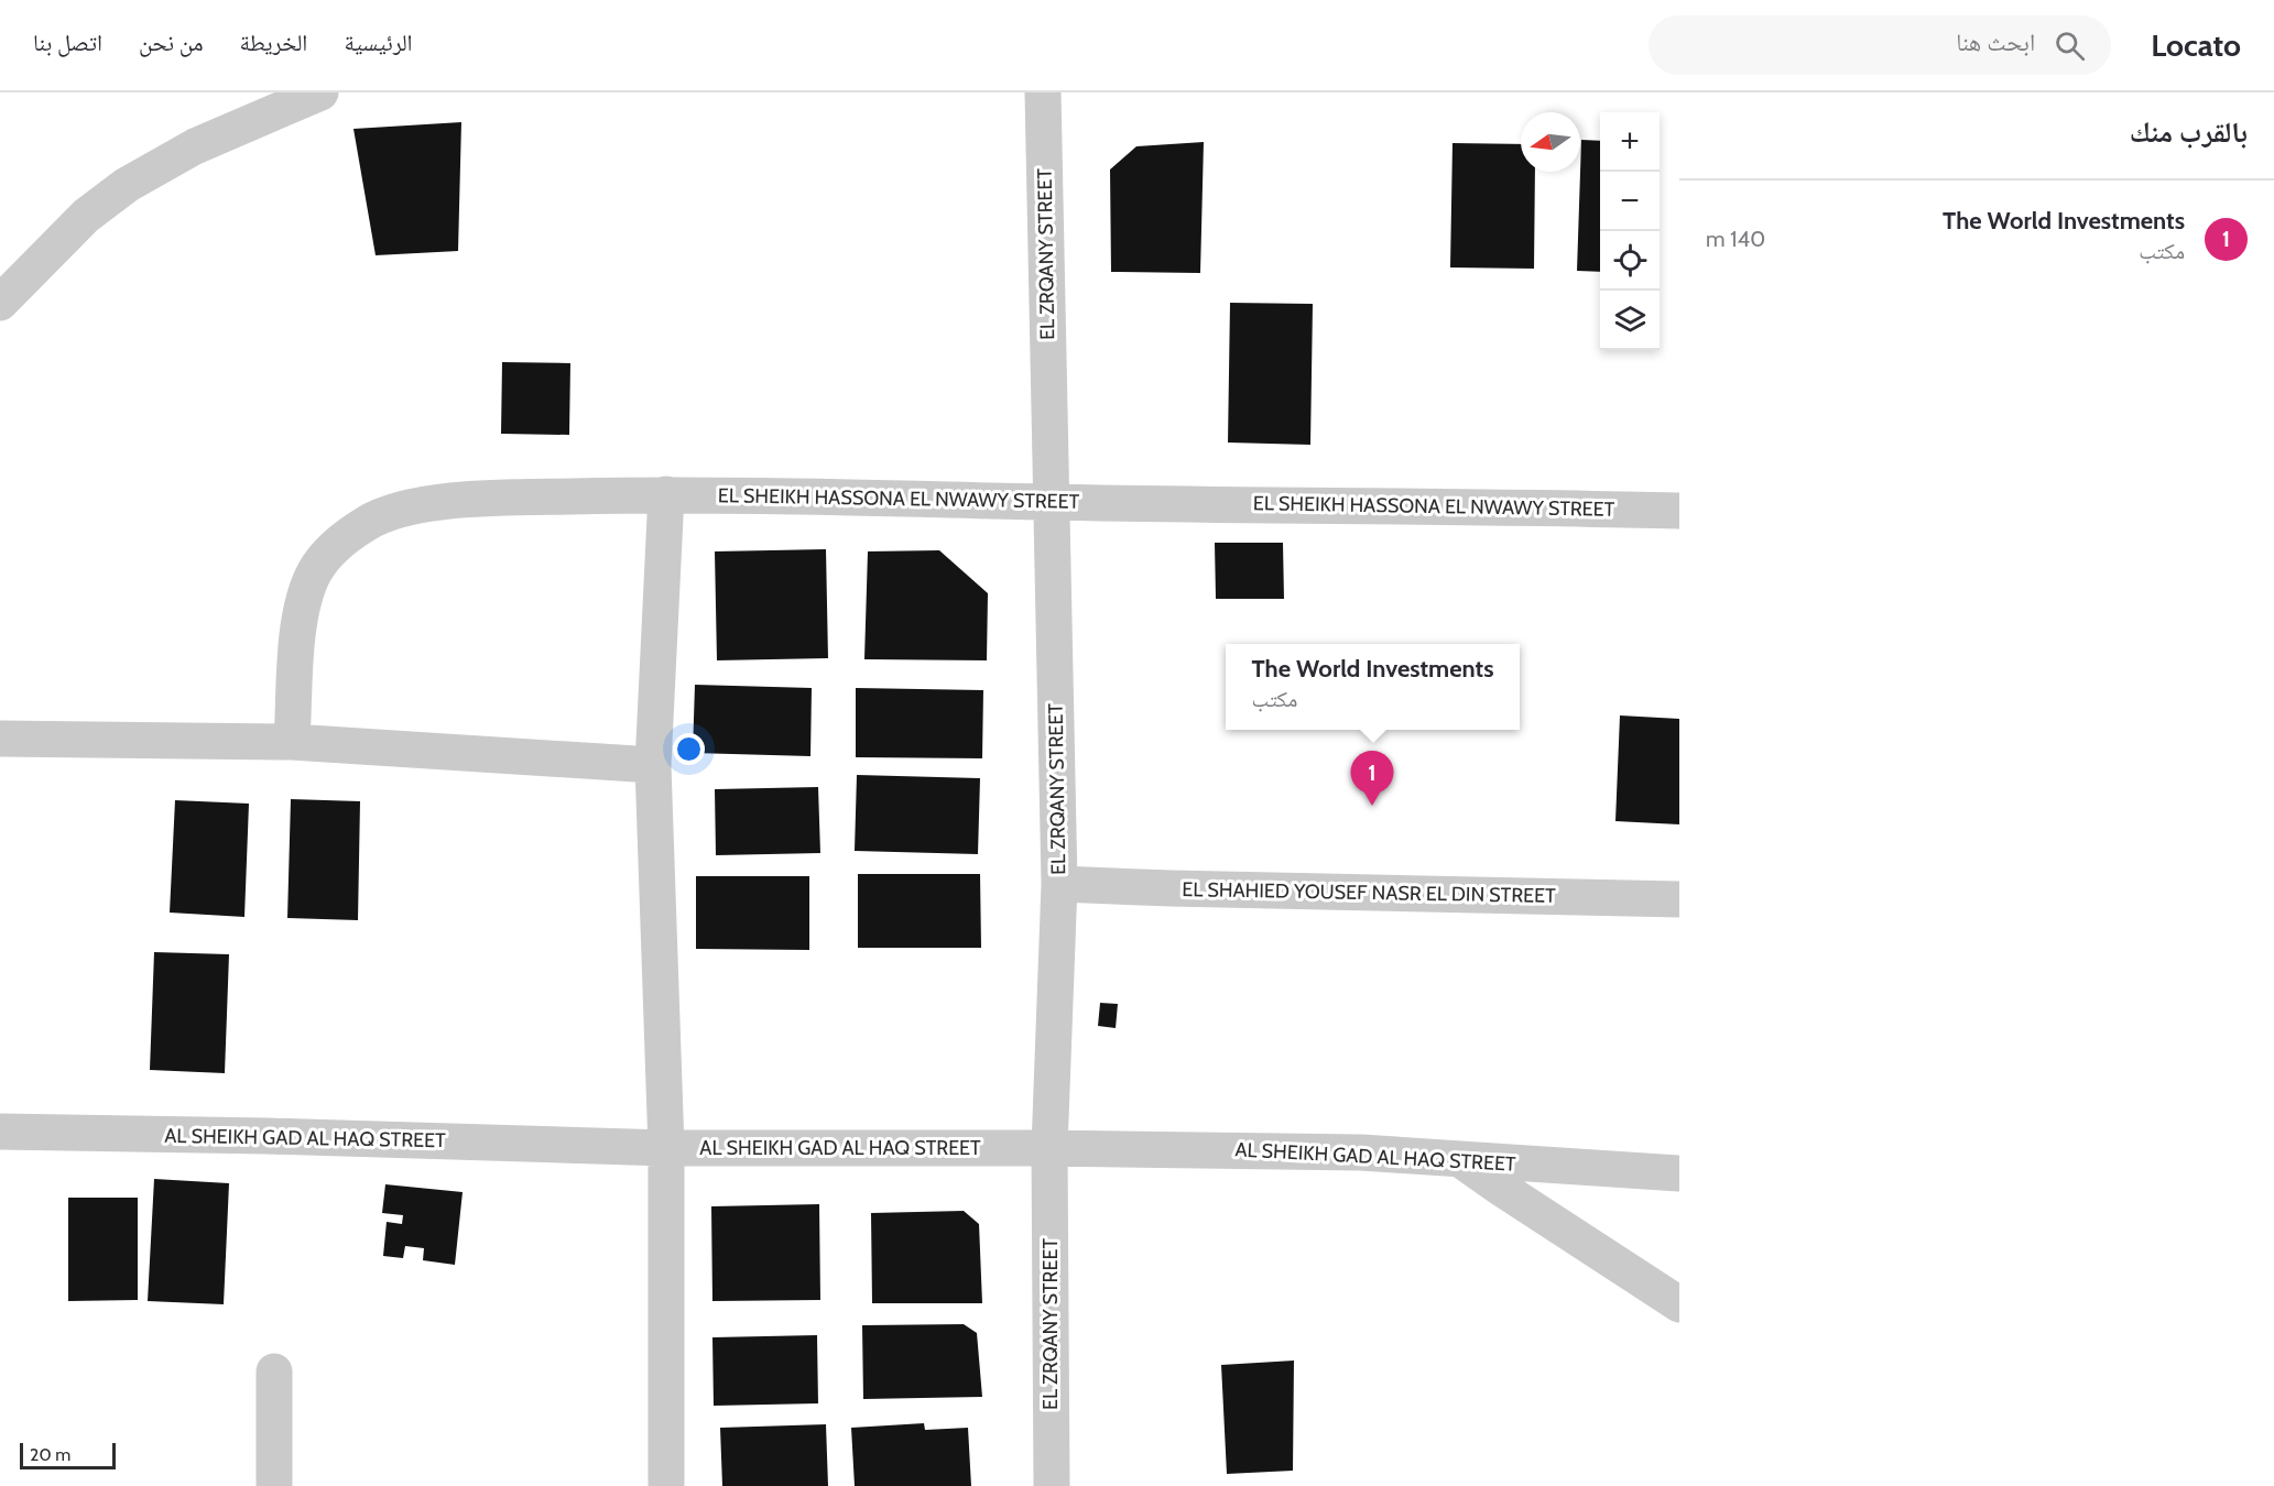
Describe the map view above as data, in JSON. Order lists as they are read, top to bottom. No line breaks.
{"streets":{"street":["EL ZRQANY STREET","EL SHEIKH HASSONA EL NWAWY STREET","EL SHAHIED YOUSEF NASR EL DIN STREET","AL SHEIKH GAD AL HAQ STREET"]},"crossings":[["EL ZRQANY STREET","EL SHEIKH HASSONA EL NWAWY STREET"],["EL ZRQANY STREET","EL SHAHIED YOUSEF NASR EL DIN STREET"],["EL ZRQANY STREET","AL SHEIKH GAD AL HAQ STREET"]],"scale_bar":"20 m","north":"left","page":{"header":"Locato","search":"ابحث هنا","nav":["الرئيسية","الخريطة","من نحن","اتصل بنا"],"heading":"بالقرب منك","map_buttons":["+","−"],"list":[{"mark":"1","name":"The World Investments","note":"مكتب","value":"140 m"}],"popup":["The World Investments","مكتب"],"pins":"1","scale":"20 m"}}
